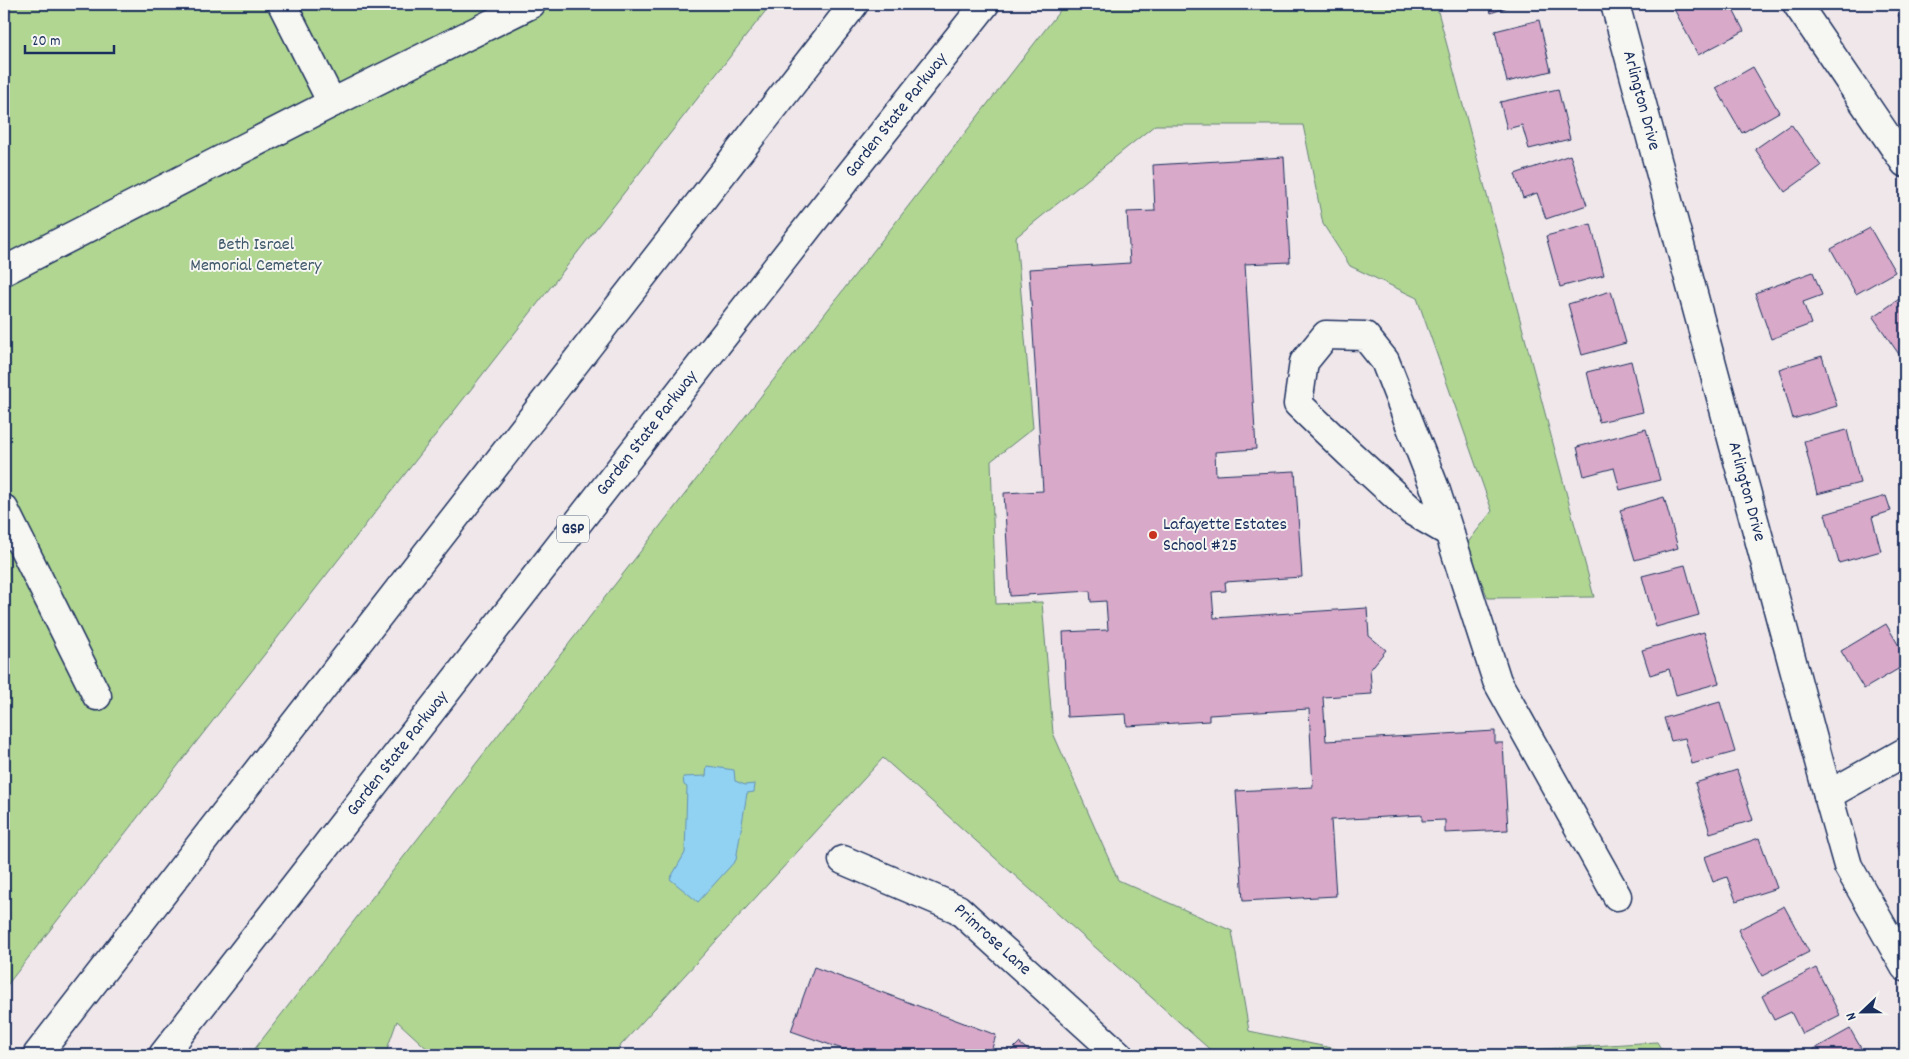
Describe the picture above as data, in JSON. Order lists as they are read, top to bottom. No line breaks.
{"streets":{"main road":["Arlington Drive","Garden State Parkway","GSP","Primrose Lane"]},"parks":["Beth Israel Memorial Cemetery"],"places":["Lafayette Estates School #25"],"scale_bar":"20 m","north":"left"}
